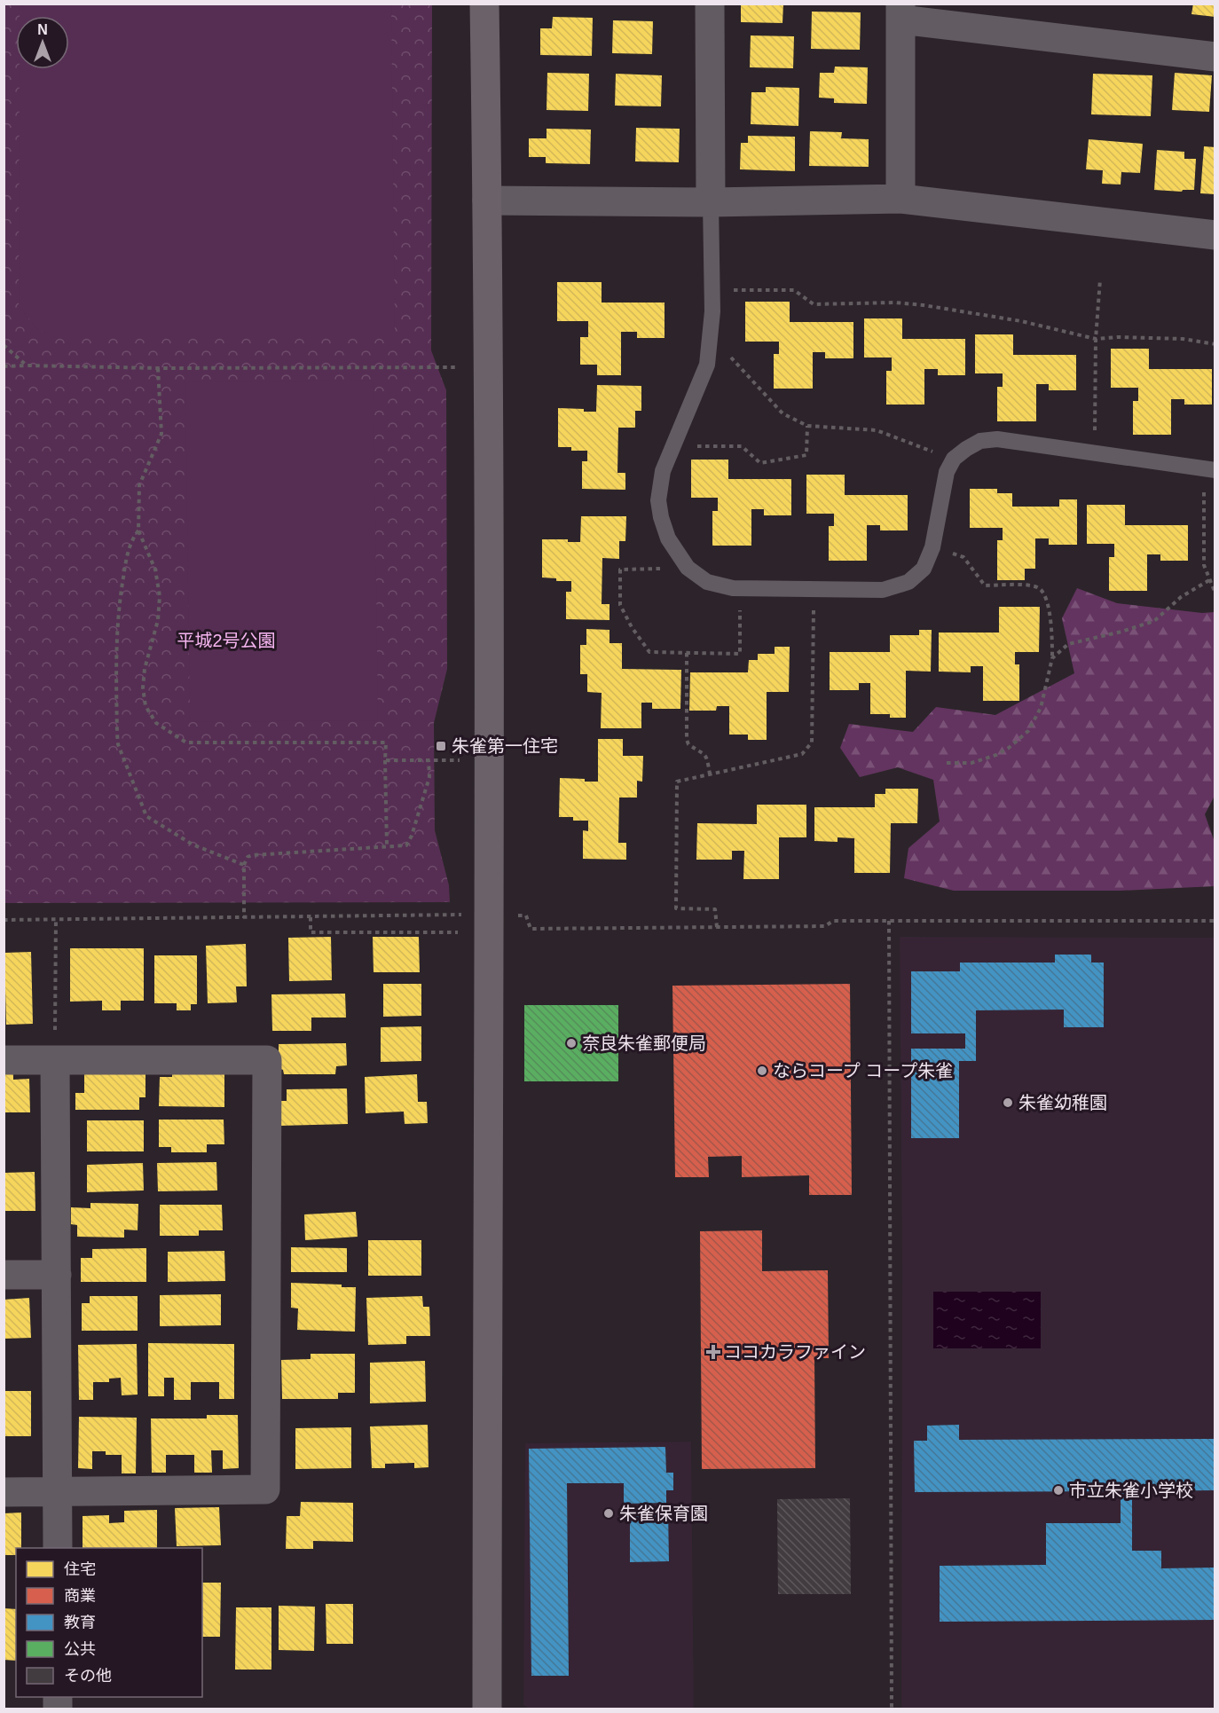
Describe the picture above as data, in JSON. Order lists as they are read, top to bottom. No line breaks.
{"parks":["平城2号公園"],"places":{"transit":["朱雀第一住宅"],"other":["奈良朱雀郵便局","ならコープ コープ朱雀","朱雀幼稚園","市立朱雀小学校","朱雀保育園"],"health":["ココカラファイン"]},"legend":["住宅","商業","教育","公共","その他"],"north":"top"}
